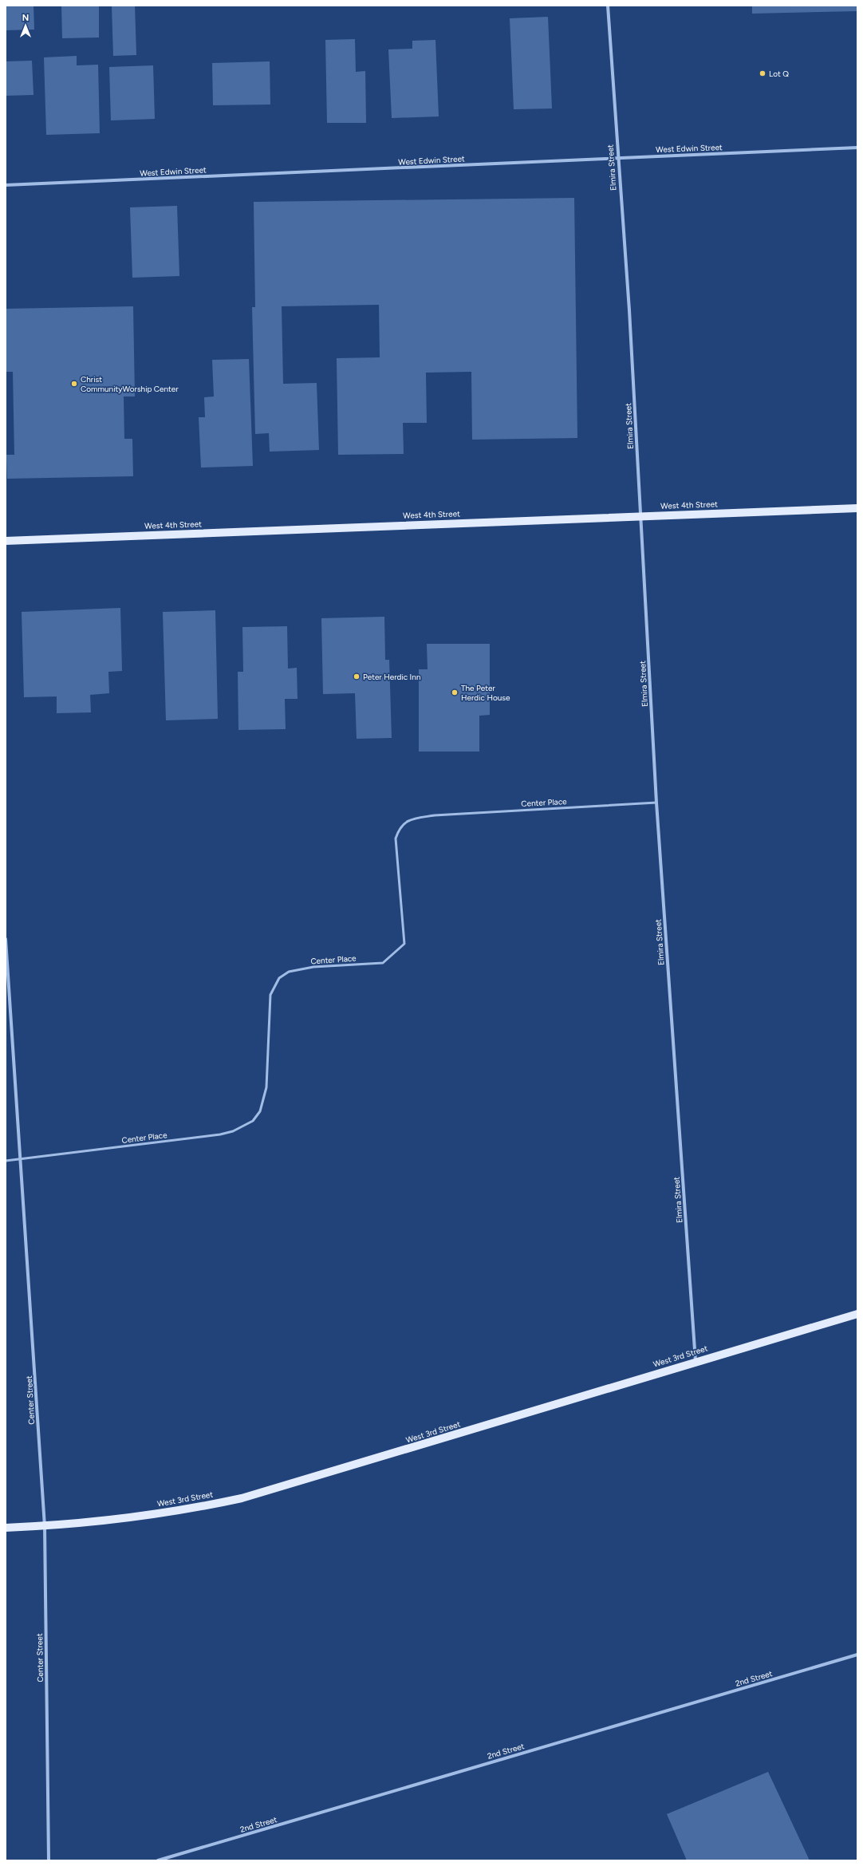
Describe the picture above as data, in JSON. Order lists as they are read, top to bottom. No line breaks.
{"streets":{"main road":["West 4th Street","West 3rd Street"],"street":["West Edwin Street","Elmira Street","Center Street","2nd Street"],"lane":["Center Place"]},"crossings":[["West Edwin Street","Elmira Street"],["Elmira Street","West 4th Street"],["Elmira Street","Center Place"],["Elmira Street","West 3rd Street"],["Center Place","Center Street"],["West 3rd Street","Center Street"]],"places":["Lot Q","Christ CommunityWorship Center","Peter Herdic Inn","The Peter Herdic House"],"north":"top"}
